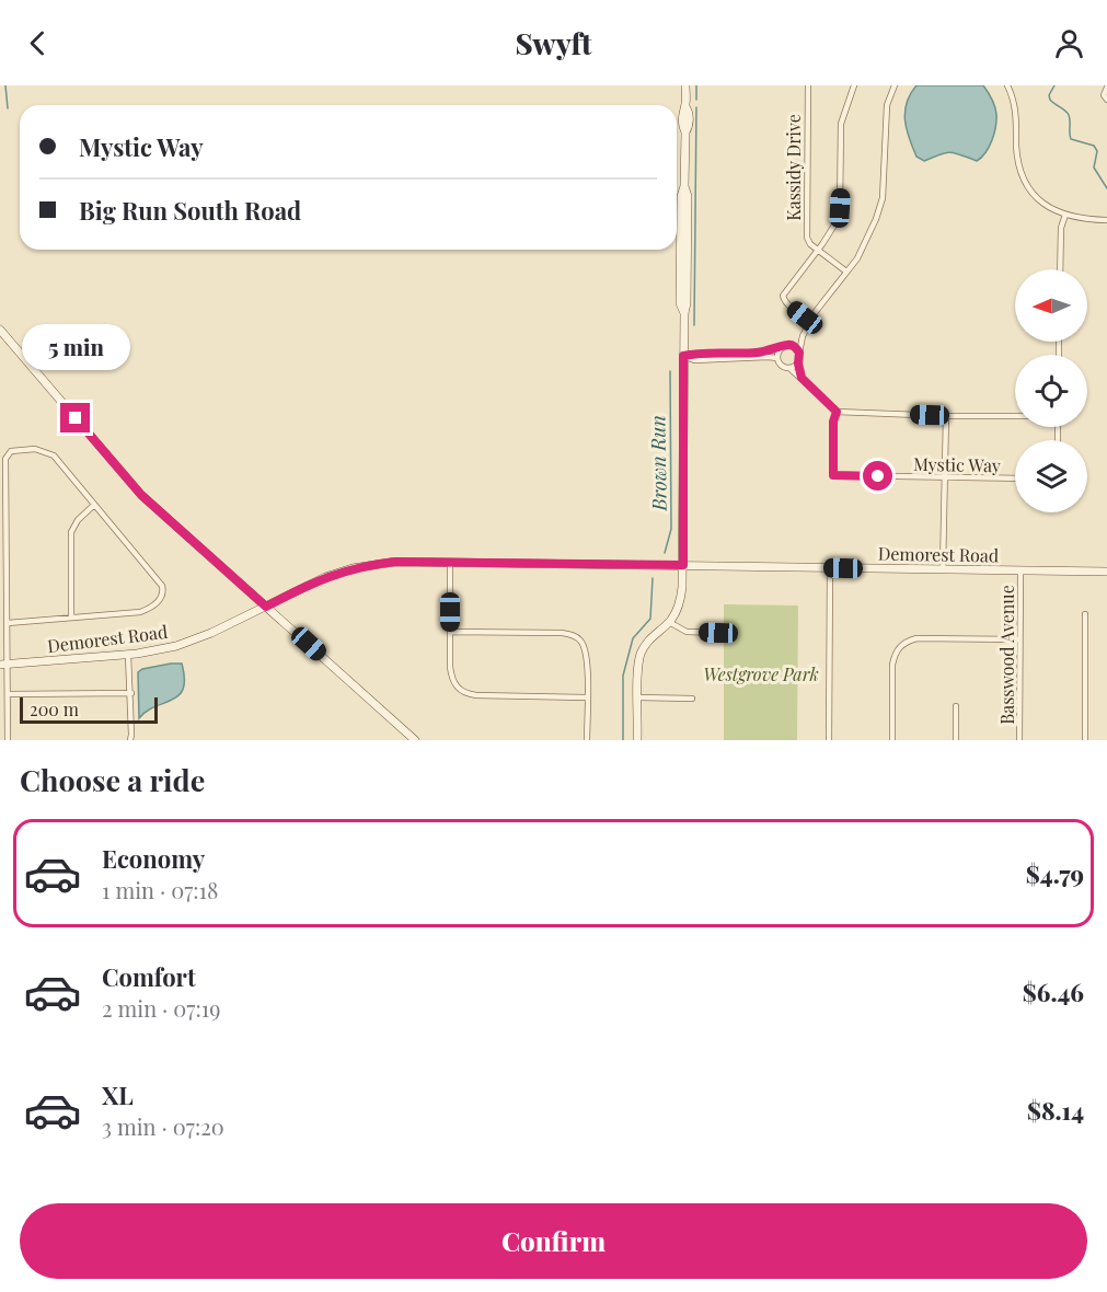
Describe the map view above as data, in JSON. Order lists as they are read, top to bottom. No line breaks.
{"streets":{"street":["Kassidy Drive","Mystic Way","Demorest Road","Basswood Avenue"]},"crossings":[["Demorest Road","Basswood Avenue"]],"water":["Brown Run"],"parks":["Westgrove Park"],"scale_bar":"200 m","north":"left","page":{"header":"Swyft","banner":["Mystic Way","Big Run South Road"],"bubble":"5 min","scale":"200 m","heading":"Choose a ride","list":[{"name":"Economy","note":"1 min · 07:18","value":"$4.79"},{"name":"Comfort","note":"2 min · 07:19","value":"$6.46"},{"name":"XL","note":"3 min · 07:20","value":"$8.14"}],"buttons":"Confirm"}}
